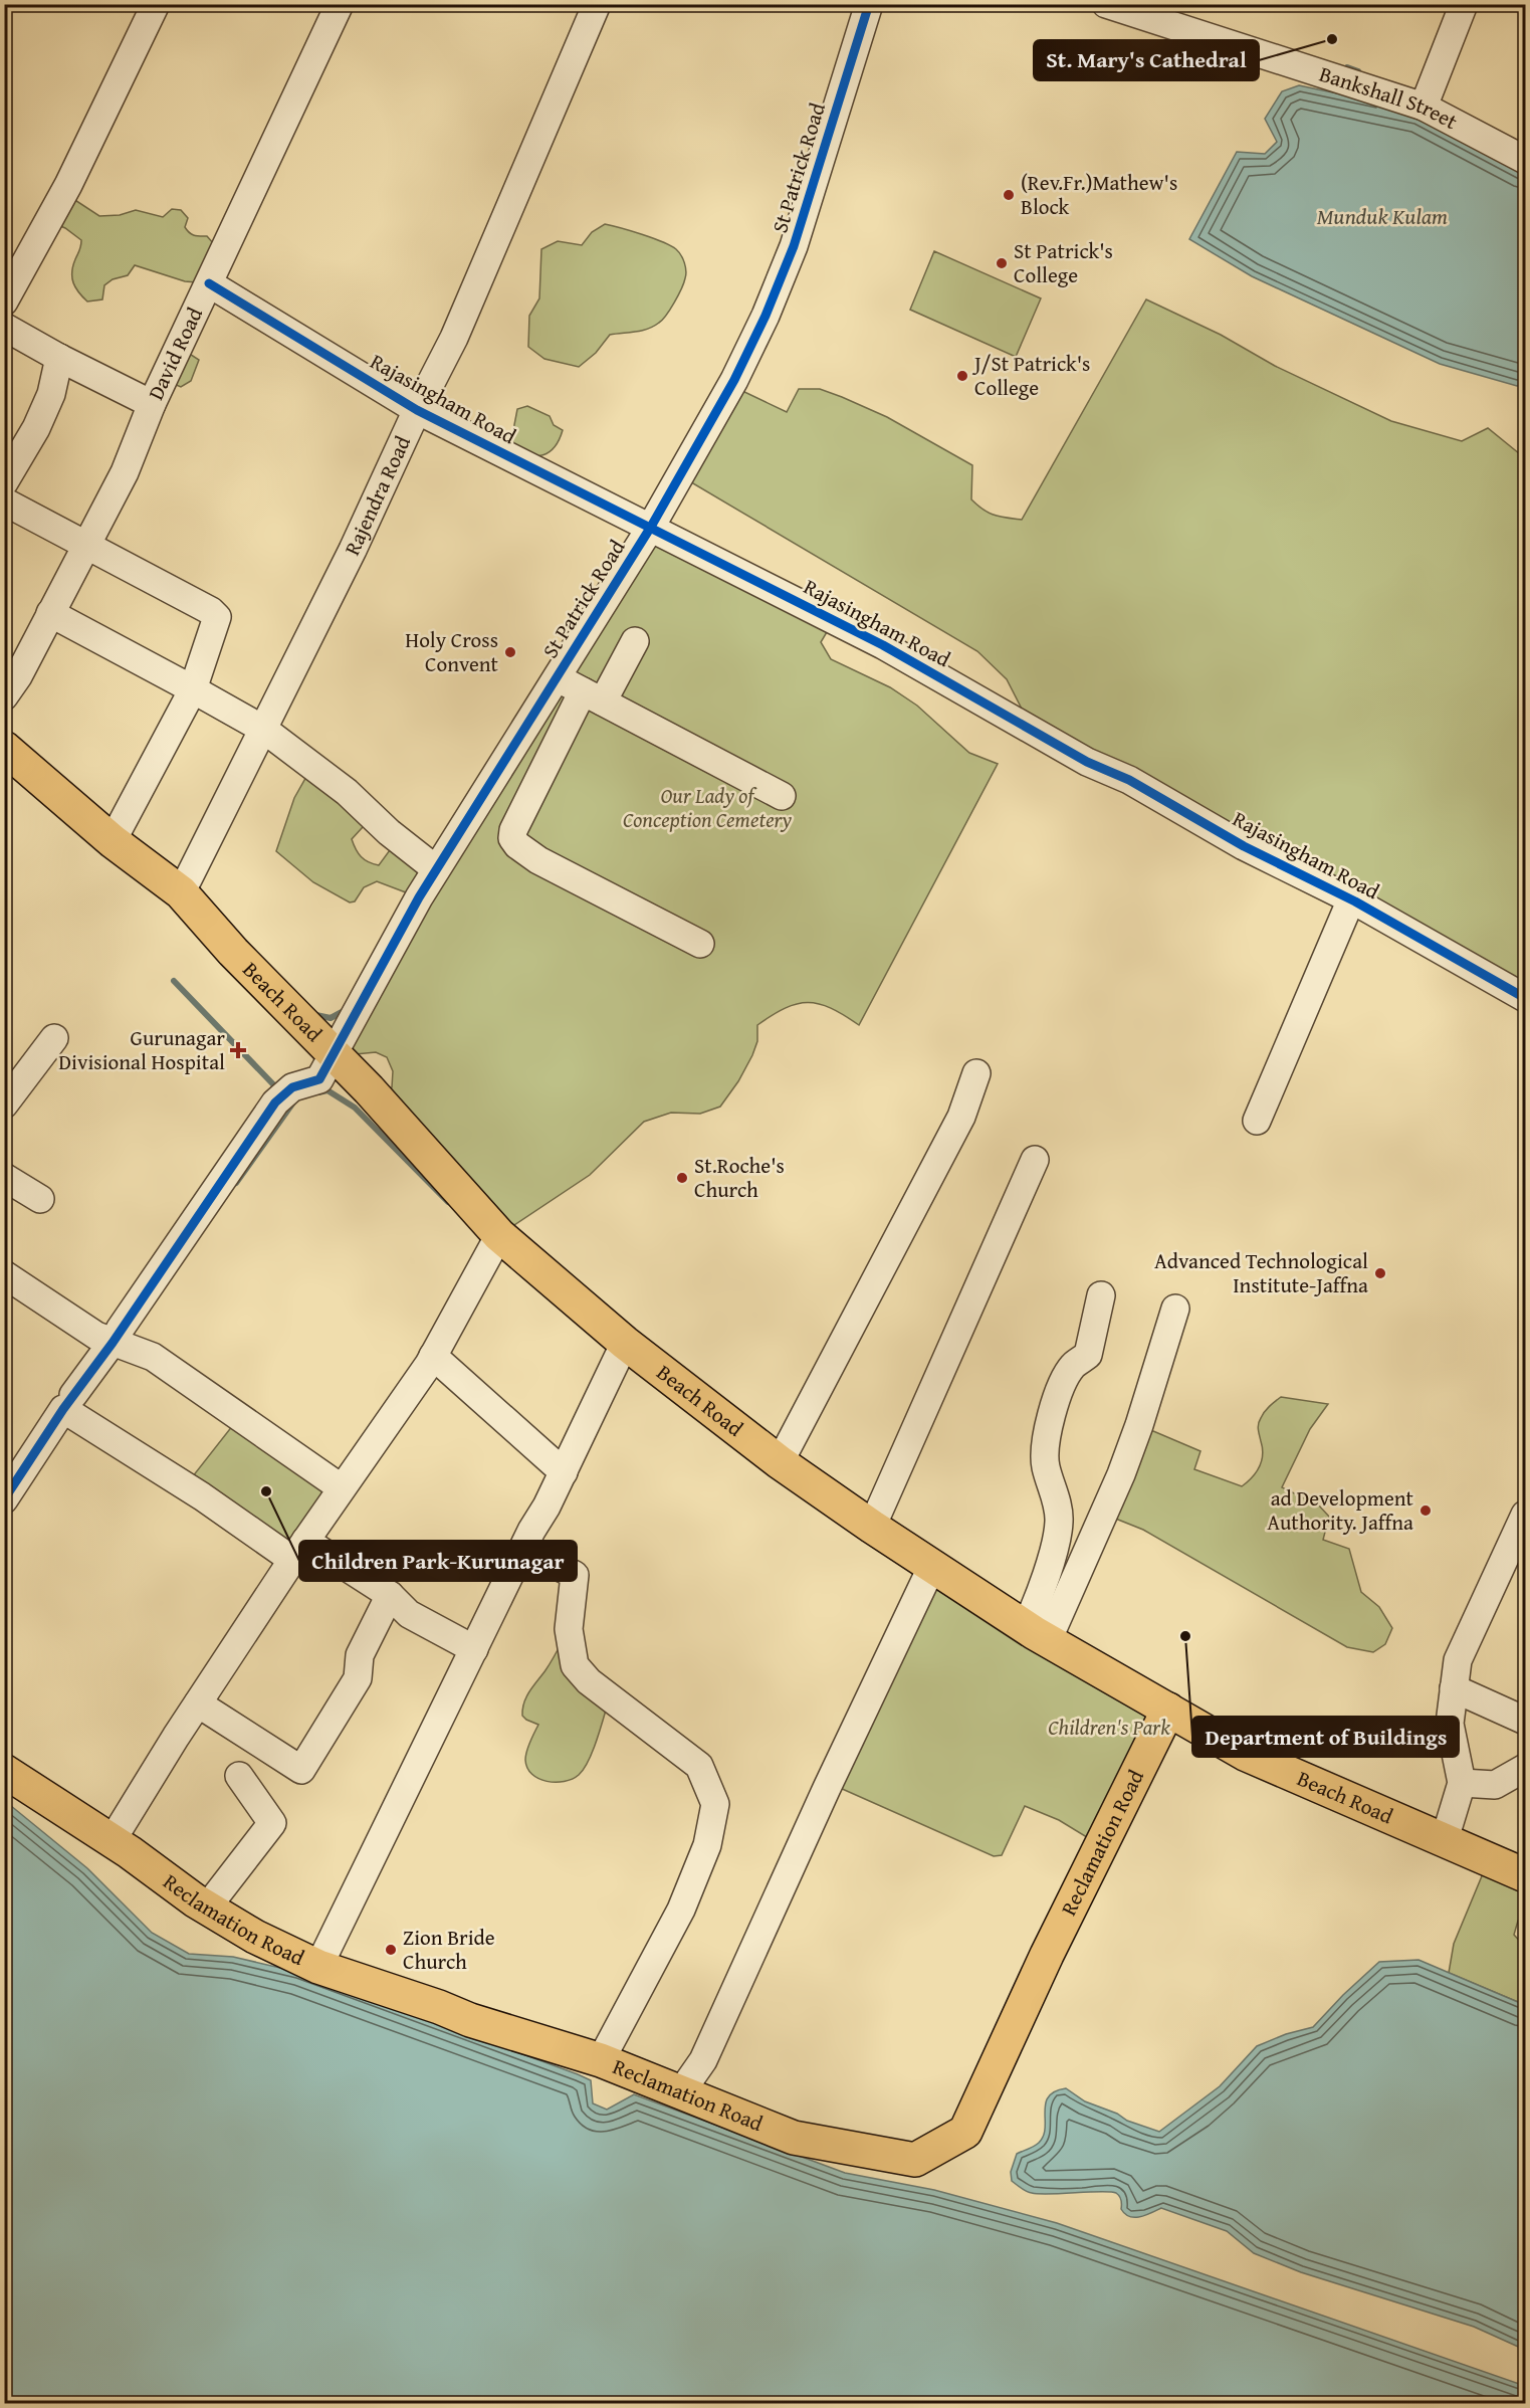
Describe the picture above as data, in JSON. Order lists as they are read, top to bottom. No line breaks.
{"streets":{"main road":["Beach Road","Reclamation Road"],"street":["Bankshall Street","St Patrick Road","David Road","Rajasingham Road","Rajendra Road"]},"crossings":[["St Patrick Road","Rajasingham Road"],["St Patrick Road","Beach Road"],["David Road","Rajasingham Road"],["Rajasingham Road","Rajendra Road"],["Beach Road","Reclamation Road"]],"water":["Munduk Kulam"],"parks":["Our Lady of Conception Cemetery","Children's Park"],"places":{"other":["St. Mary's Cathedral","(Rev.Fr.)Mathew's Block","St Patrick's College","J/St Patrick's College","Holy Cross Convent","St.Roche's Church","Advanced Technological Institute-Jaffna","Children Park-Kurunagar","ad Development Authority. Jaffna","Department of Buildings","Zion Bride Church"],"health":["Gurunagar Divisional Hospital"]}}
